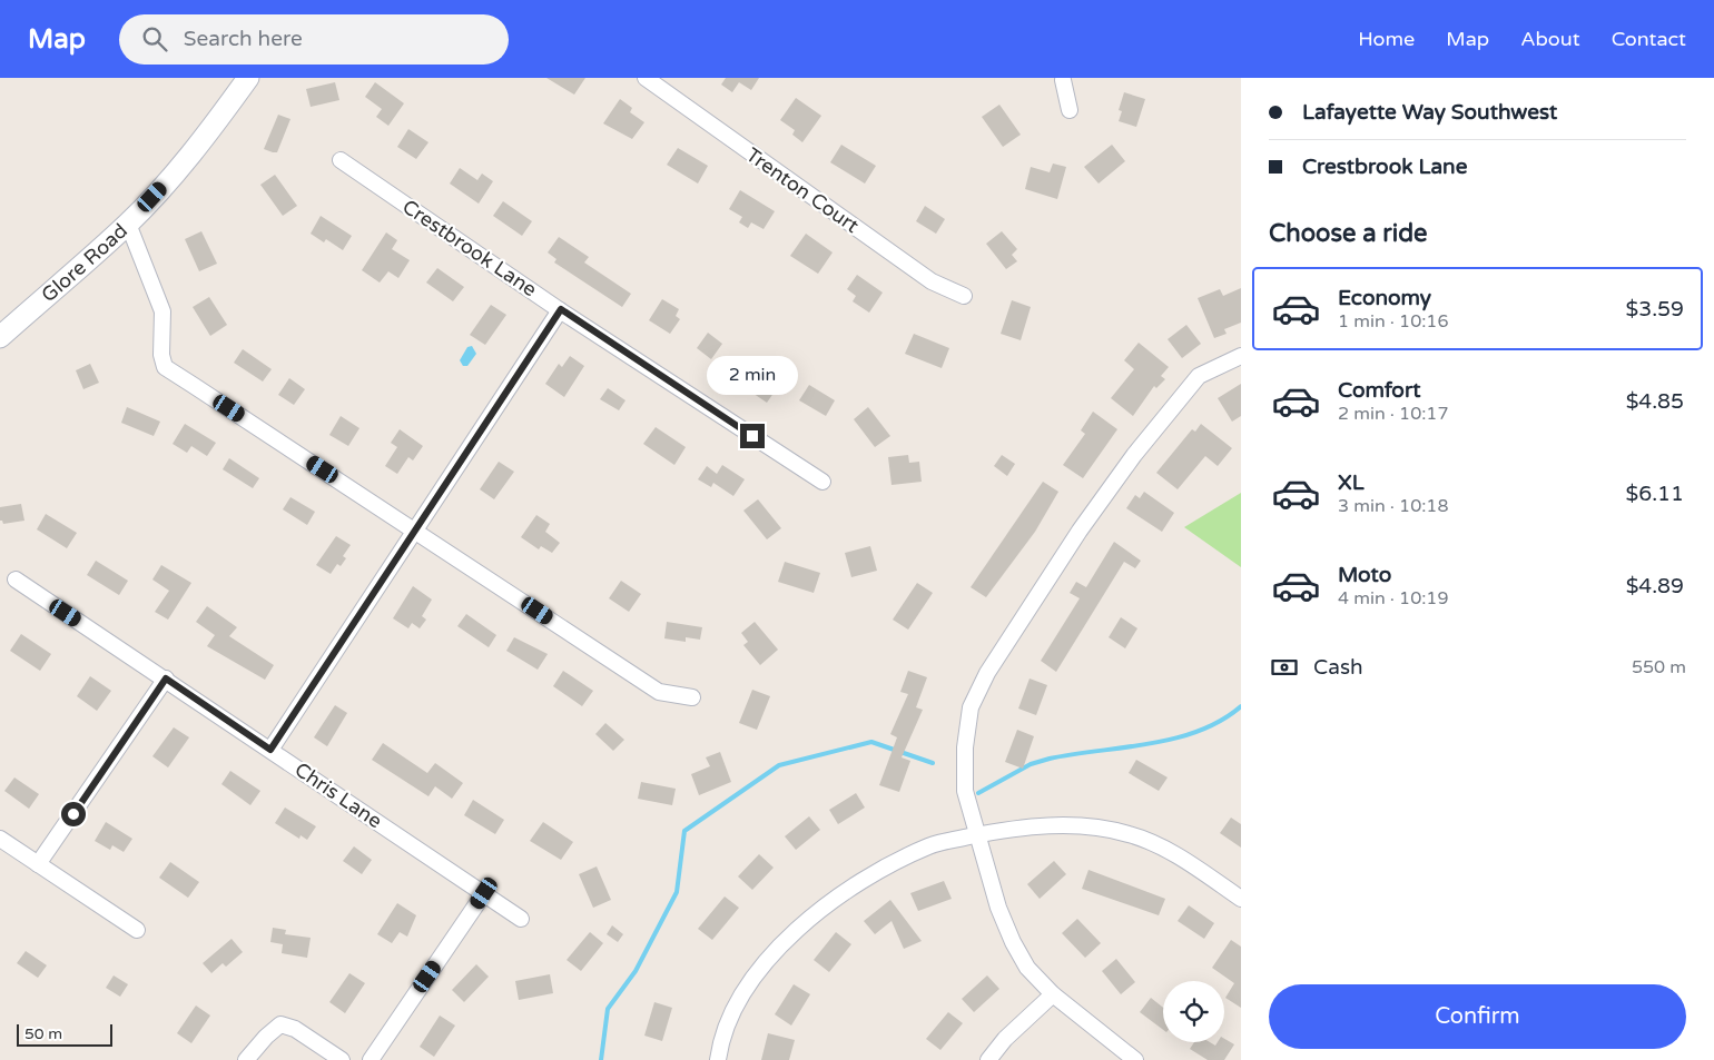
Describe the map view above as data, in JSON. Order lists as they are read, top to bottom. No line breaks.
{"streets":{"street":["Trenton Court","Crestbrook Lane","Glore Road","Chris Lane"]},"scale_bar":"50 m","page":{"header":"Map","search":"Search here","nav":["Home","Map","About","Contact"],"banner":["Lafayette Way Southwest","Crestbrook Lane"],"heading":"Choose a ride","list":[{"name":"Economy","note":"1 min · 10:16","value":"$3.59"},{"name":"Comfort","note":"2 min · 10:17","value":"$4.85"},{"name":"XL","note":"3 min · 10:18","value":"$6.11"},{"name":"Moto","note":"4 min · 10:19","value":"$4.89"}],"bubble":"2 min","pay":["Cash","550 m"],"buttons":"Confirm","scale":"50 m"}}
